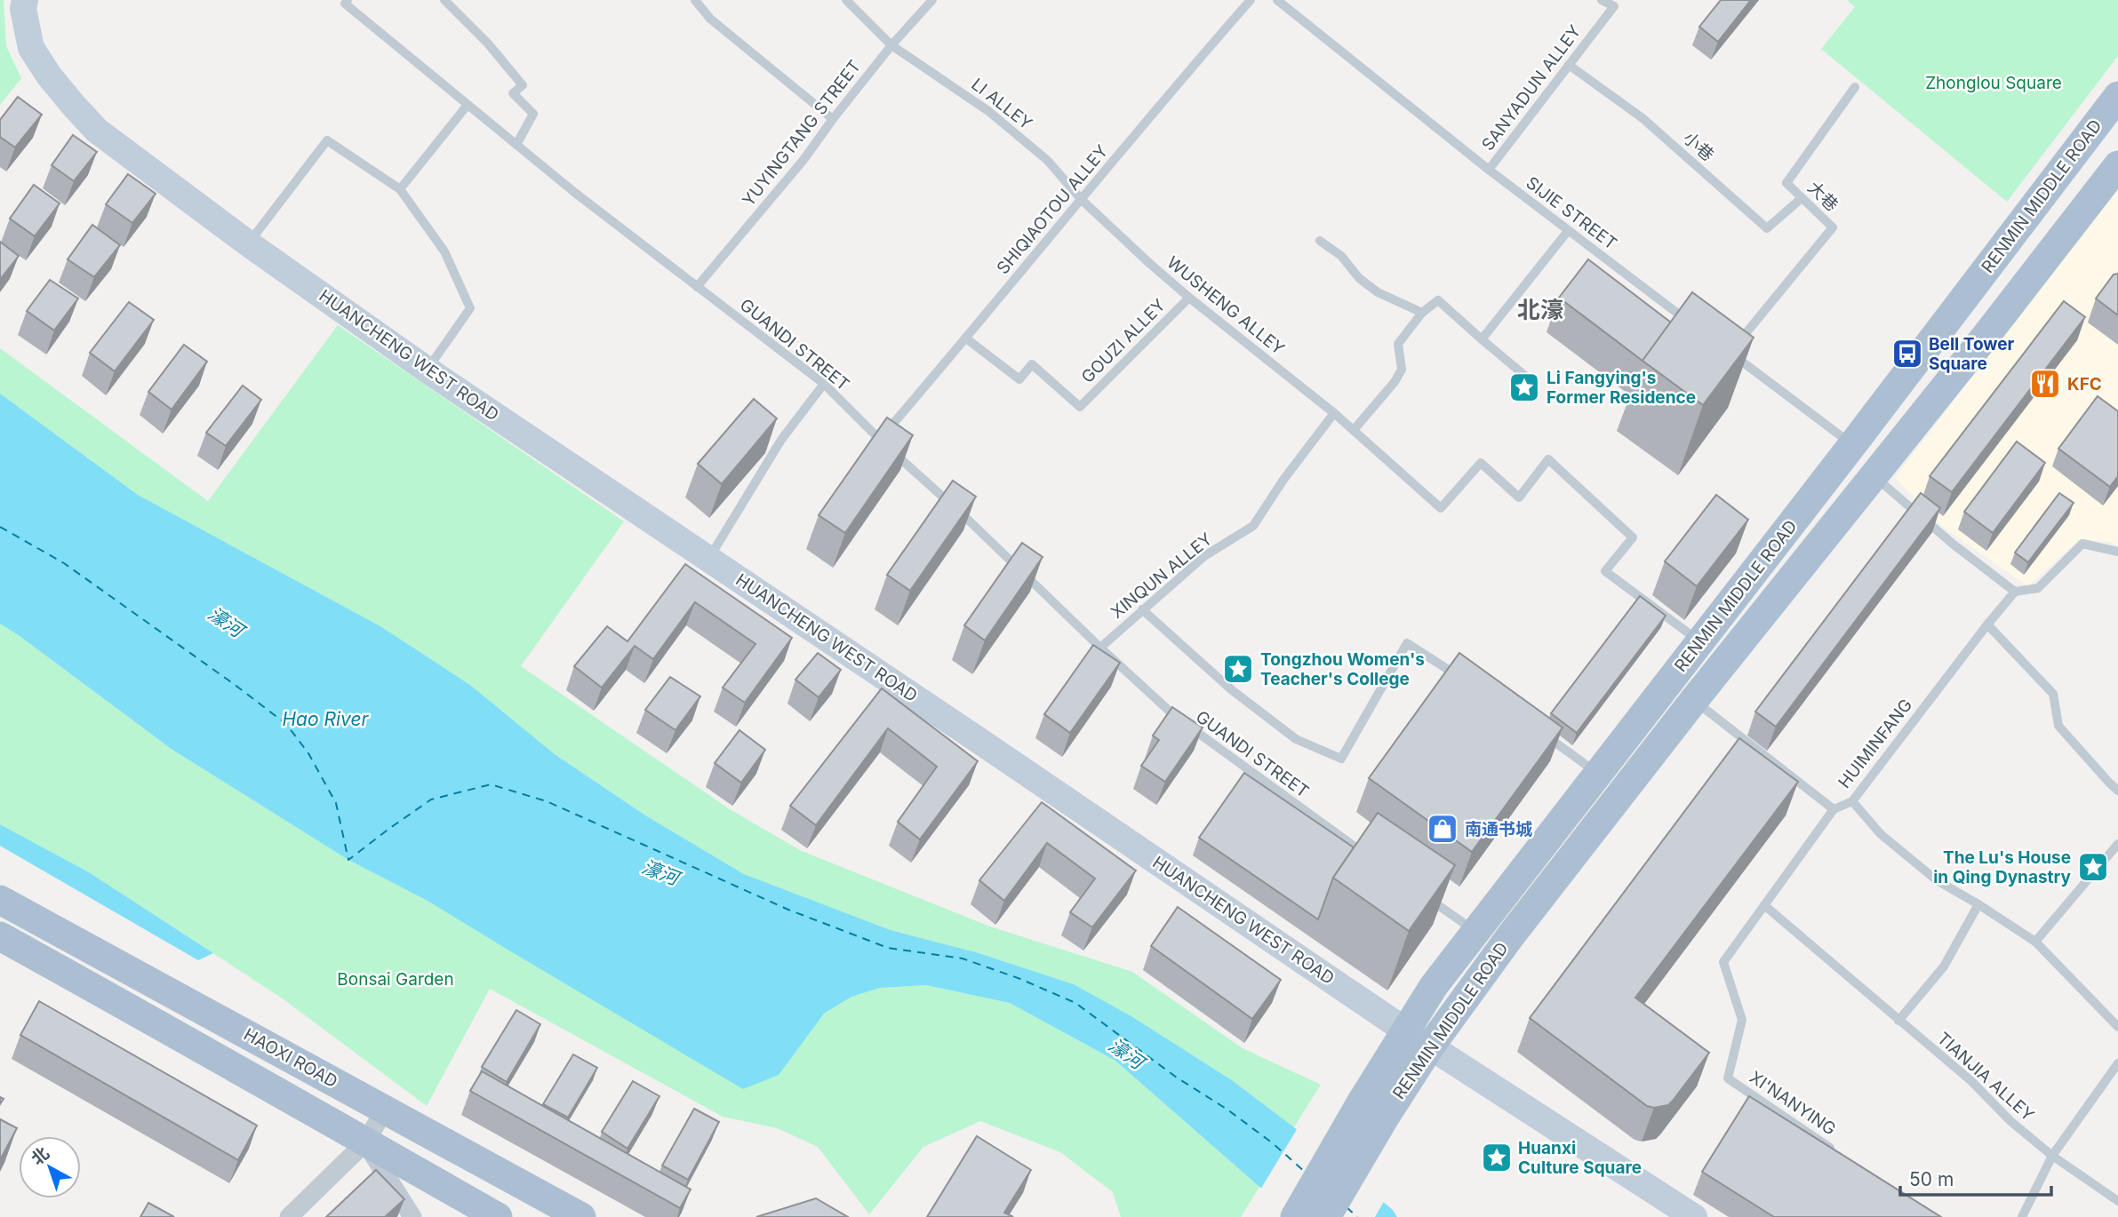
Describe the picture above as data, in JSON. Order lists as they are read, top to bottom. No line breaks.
{"streets":{"main road":["RENMIN MIDDLE ROAD","HAOXI ROAD"],"street":["HUANCHENG WEST ROAD"],"lane":["SANYADUN ALLEY","LI ALLEY","YUYINGTANG STREET","小巷","大巷","SHIQIAOTOU ALLEY","SIJIE STREET","WUSHENG ALLEY","GOUZI ALLEY","GUANDI STREET","XINQUN ALLEY","HUIMINFANG","TIANJIA ALLEY","XI'NANYING"]},"crossings":[["SANYADUN ALLEY","小巷"],["SANYADUN ALLEY","SIJIE STREET"],["LI ALLEY","YUYINGTANG STREET"],["LI ALLEY","SHIQIAOTOU ALLEY"],["LI ALLEY","WUSHENG ALLEY"],["YUYINGTANG STREET","GUANDI STREET"],["小巷","大巷"],["大巷","RENMIN MIDDLE ROAD"],["RENMIN MIDDLE ROAD","WUSHENG ALLEY"],["RENMIN MIDDLE ROAD","HUANCHENG WEST ROAD"],["SHIQIAOTOU ALLEY","WUSHENG ALLEY"],["SHIQIAOTOU ALLEY","GOUZI ALLEY"],["SHIQIAOTOU ALLEY","GUANDI STREET"],["WUSHENG ALLEY","GOUZI ALLEY"],["WUSHENG ALLEY","XINQUN ALLEY"],["GUANDI STREET","XINQUN ALLEY"],["HUIMINFANG","TIANJIA ALLEY"],["HUIMINFANG","XI'NANYING"]],"districts":["北濠"],"water":["濠河","Hao River"],"parks":["Zhonglou Square","Bonsai Garden"],"places":{"bus stop":["Bell Tower Square"],"restaurant":["KFC"],"place":["Li Fangying's Former Residence","Tongzhou Women's Teacher's College","The Lu's House in Qing Dynastry","Huanxi Culture Square"],"shop":["南通书城"]},"scale_bar":"50 m","north":"top left"}
